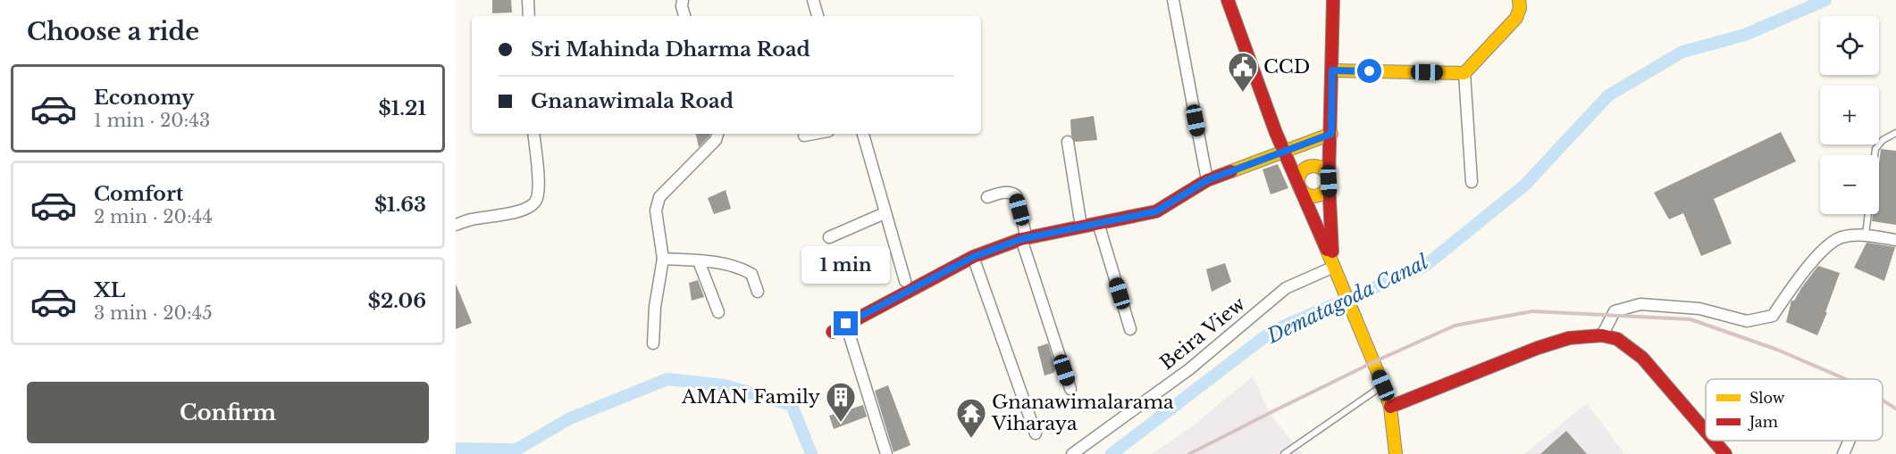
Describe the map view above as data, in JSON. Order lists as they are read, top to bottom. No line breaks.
{"streets":{"street":["Beira View"]},"water":["Dematagoda Canal"],"places":{"public building":["CCD"],"building":["AMAN Family"],"temple":["Gnanawimalarama Viharaya"]},"legend":["Slow","Jam"],"page":{"heading":"Choose a ride","map_buttons":["+","−"],"banner":["Sri Mahinda Dharma Road","Gnanawimala Road"],"list":[{"name":"Economy","note":"1 min · 20:43","value":"$1.21"},{"name":"Comfort","note":"2 min · 20:44","value":"$1.63"},{"name":"XL","note":"3 min · 20:45","value":"$2.06"}],"bubble":"1 min","buttons":"Confirm"}}
